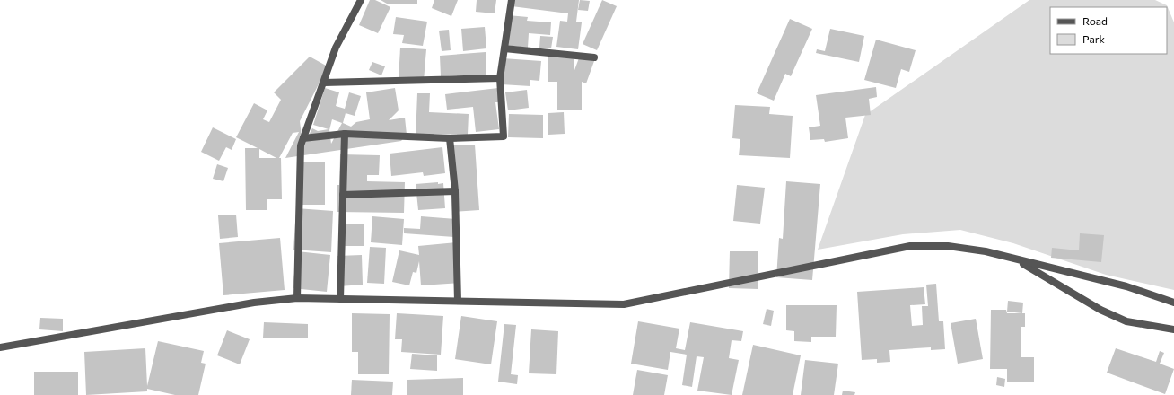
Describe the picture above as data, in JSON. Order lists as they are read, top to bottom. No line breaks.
{"legend":["Road","Park"]}
